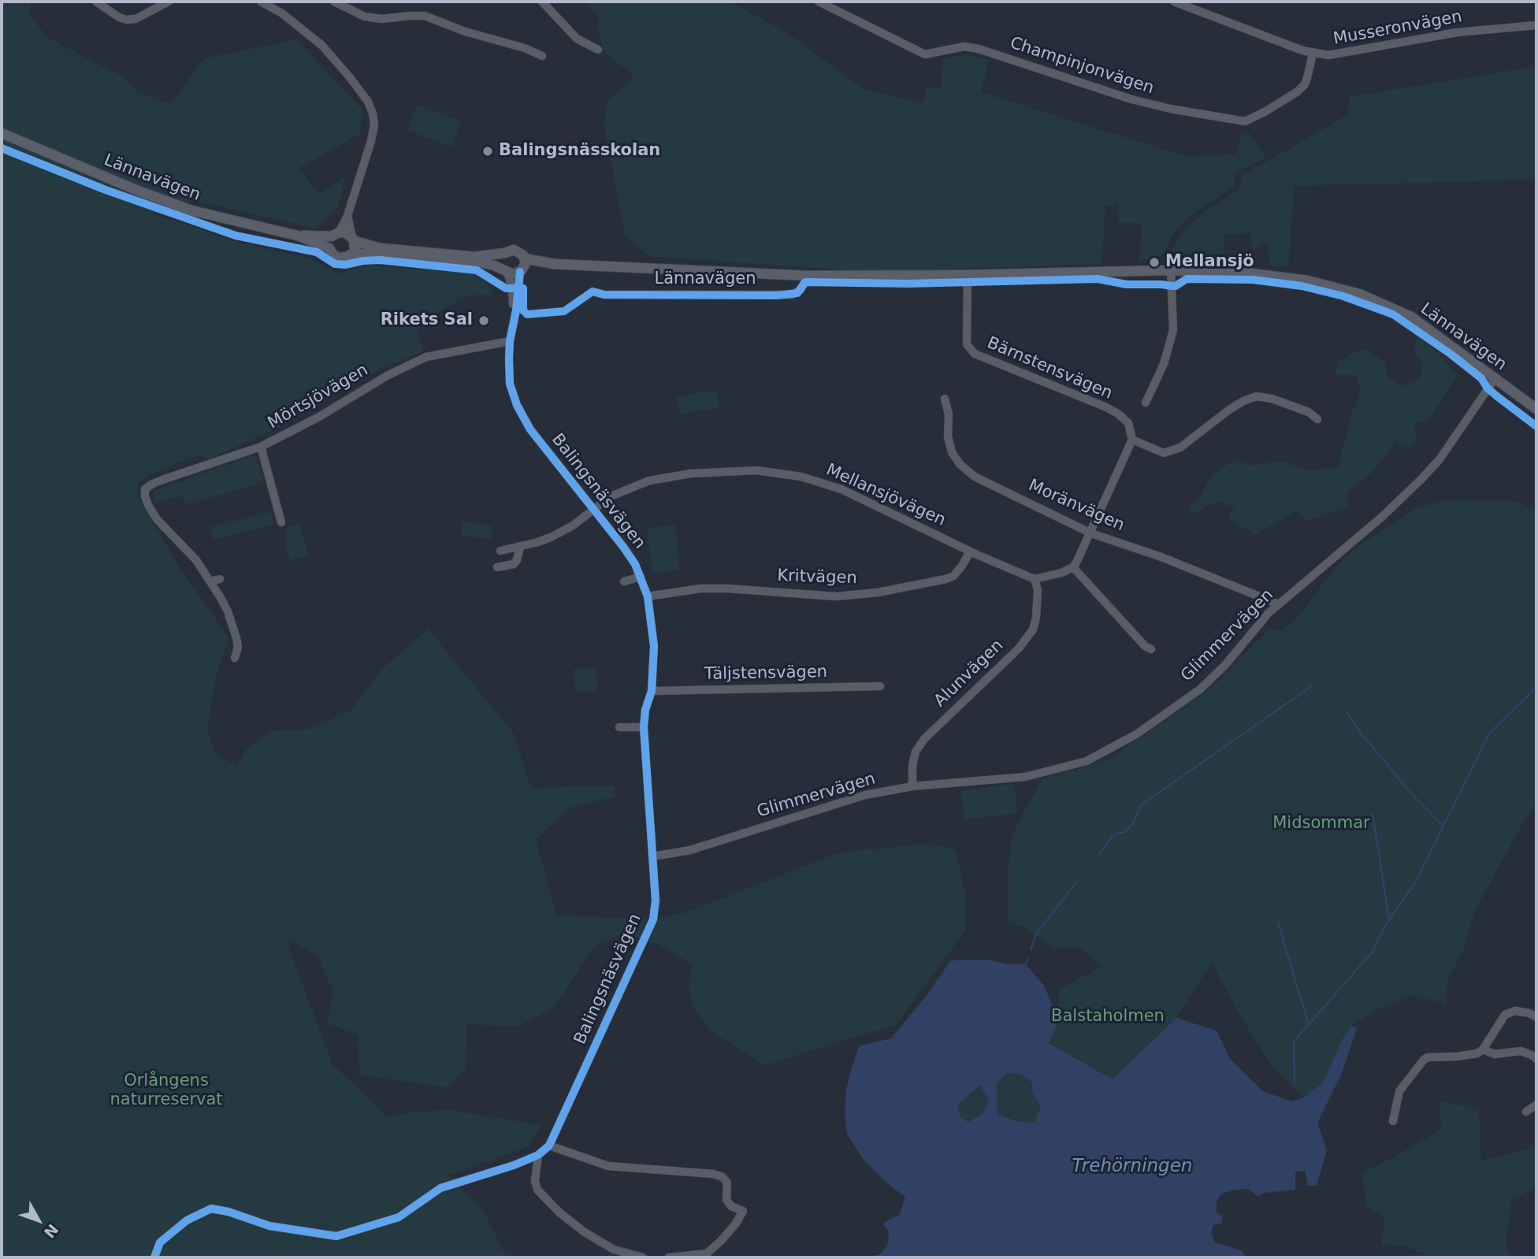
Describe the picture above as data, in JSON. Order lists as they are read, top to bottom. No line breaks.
{"streets":{"main road":["Lännavägen"],"street":["Musseronvägen","Champinjonvägen","Bärnstensvägen","Mörtsjövägen","Balingsnäsvägen","Mellansjövägen","Moränvägen","Kritvägen","Glimmervägen","Täljstensvägen","Alunvägen"]},"crossings":[["Musseronvägen","Champinjonvägen"],["Lännavägen","Bärnstensvägen"],["Lännavägen","Balingsnäsvägen"],["Lännavägen","Glimmervägen"],["Mörtsjövägen","Balingsnäsvägen"],["Balingsnäsvägen","Mellansjövägen"],["Balingsnäsvägen","Kritvägen"],["Balingsnäsvägen","Glimmervägen"],["Balingsnäsvägen","Täljstensvägen"],["Mellansjövägen","Kritvägen"],["Mellansjövägen","Alunvägen"],["Moränvägen","Glimmervägen"],["Glimmervägen","Alunvägen"]],"water":["Trehörningen"],"parks":["Midsommar","Balstaholmen","Orlångens naturreservat"],"places":["Balingsnässkolan","Mellansjö","Rikets Sal"],"north":"bottom right"}
